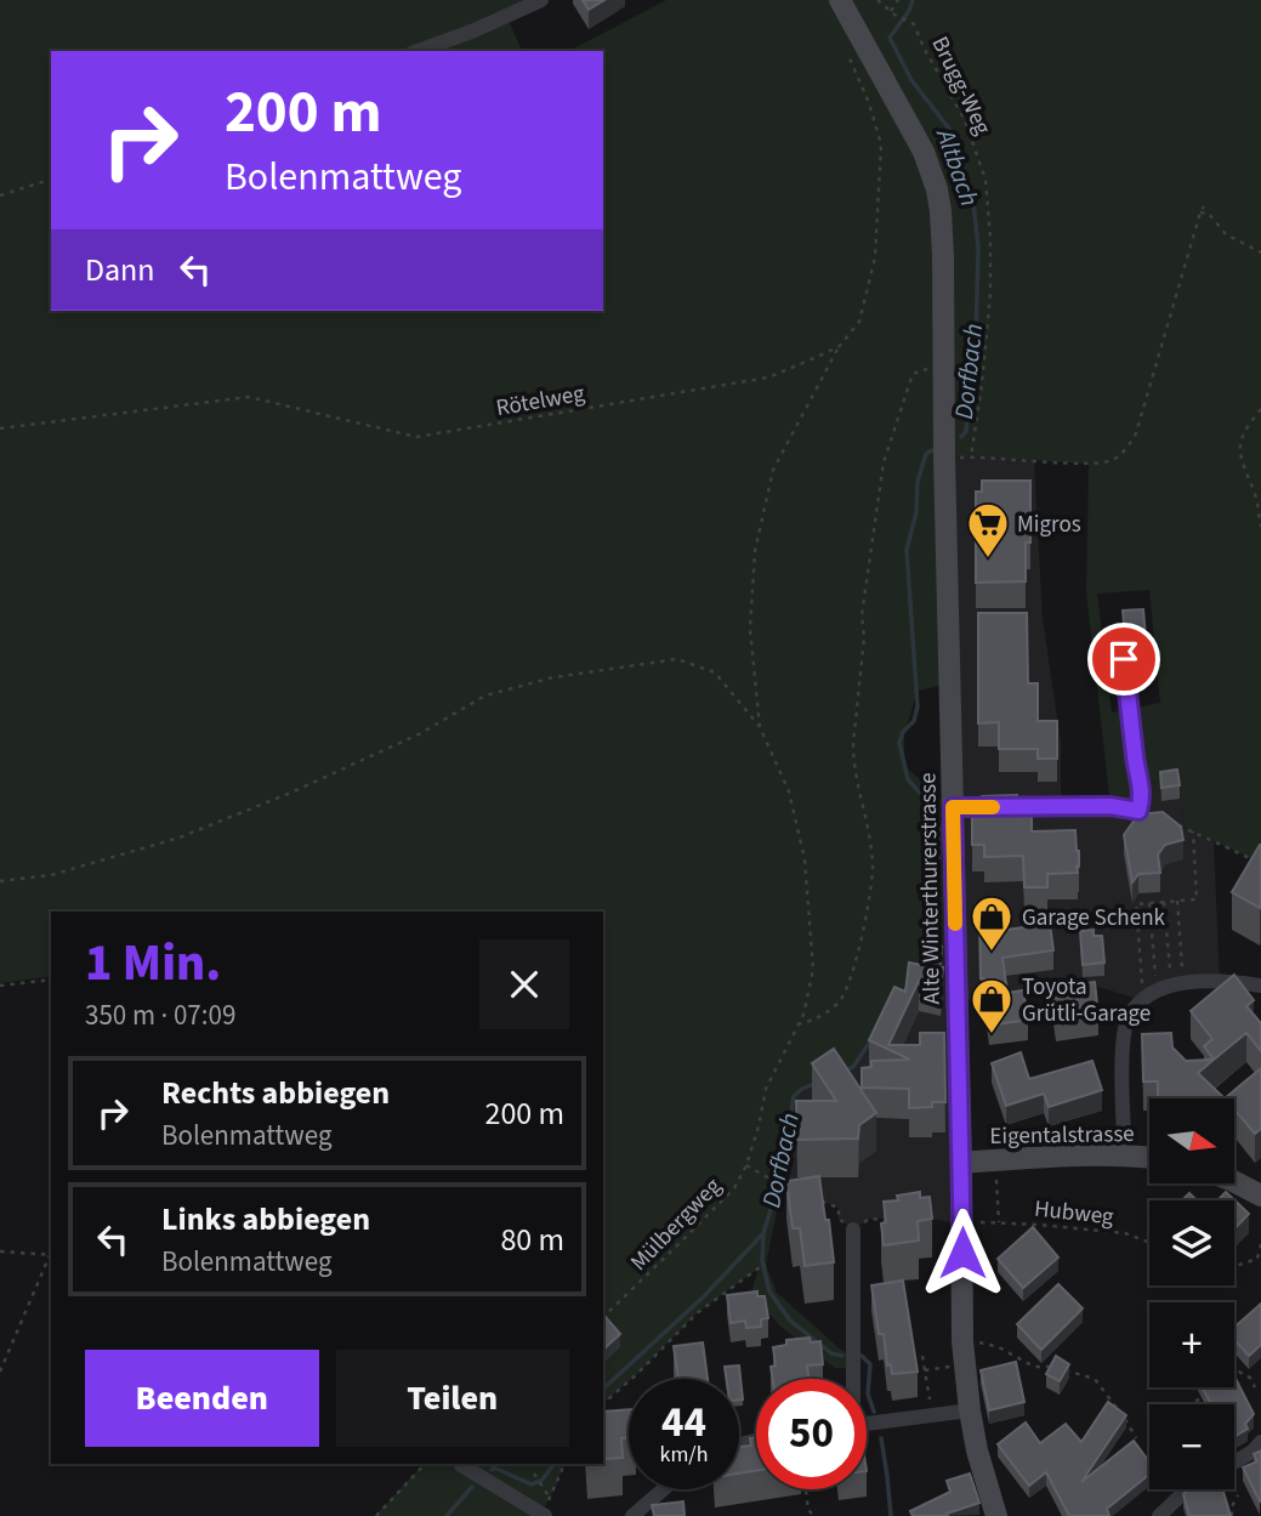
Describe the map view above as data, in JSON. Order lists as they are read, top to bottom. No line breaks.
{"streets":{"main road":["Alte Winterthurerstrasse","Eigentalstrasse"],"path":["Brugg-Weg","Rötelweg","Hubweg","Mülbergweg"]},"crossings":[["Alte Winterthurerstrasse","Eigentalstrasse"]],"water":["Altbach","Dorfbach"],"places":{"supermarket":["Migros"],"shop":["Garage Schenk","Toyota Grütli-Garage"]},"north":"right","page":{"turn":["200 m","Bolenmattweg"],"then":"Dann","heading":["1 Min.","350 m · 07:09"],"list":[{"name":"Rechts abbiegen","note":"Bolenmattweg","value":"200 m"},{"name":"Links abbiegen","note":"Bolenmattweg","value":"80 m"}],"map_buttons":["+","−"],"buttons":["Beenden","Teilen"],"speed":"44 km/h","limit":"50"}}
